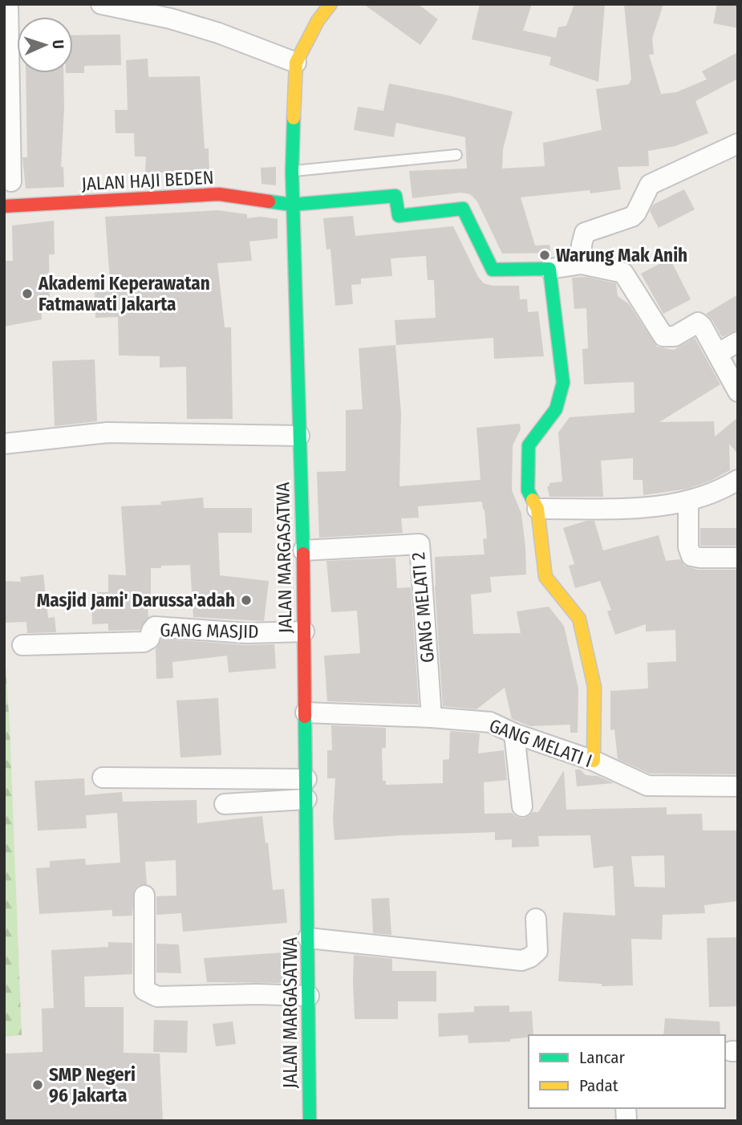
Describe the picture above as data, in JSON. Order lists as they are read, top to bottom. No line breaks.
{"streets":{"street":["JALAN HAJI BEDEN","JALAN MARGASATWA","GANG MELATI 2","GANG MASJID","GANG MELATI I"]},"crossings":[["JALAN HAJI BEDEN","JALAN MARGASATWA"],["JALAN MARGASATWA","GANG MELATI 2"],["JALAN MARGASATWA","GANG MASJID"],["JALAN MARGASATWA","GANG MELATI I"],["GANG MELATI 2","GANG MELATI I"]],"places":["Warung Mak Anih","Akademi Keperawatan Fatmawati Jakarta","Masjid Jami' Darussa'adah","SMP Negeri 96 Jakarta"],"legend":["Lancar","Padat"],"north":"right"}
